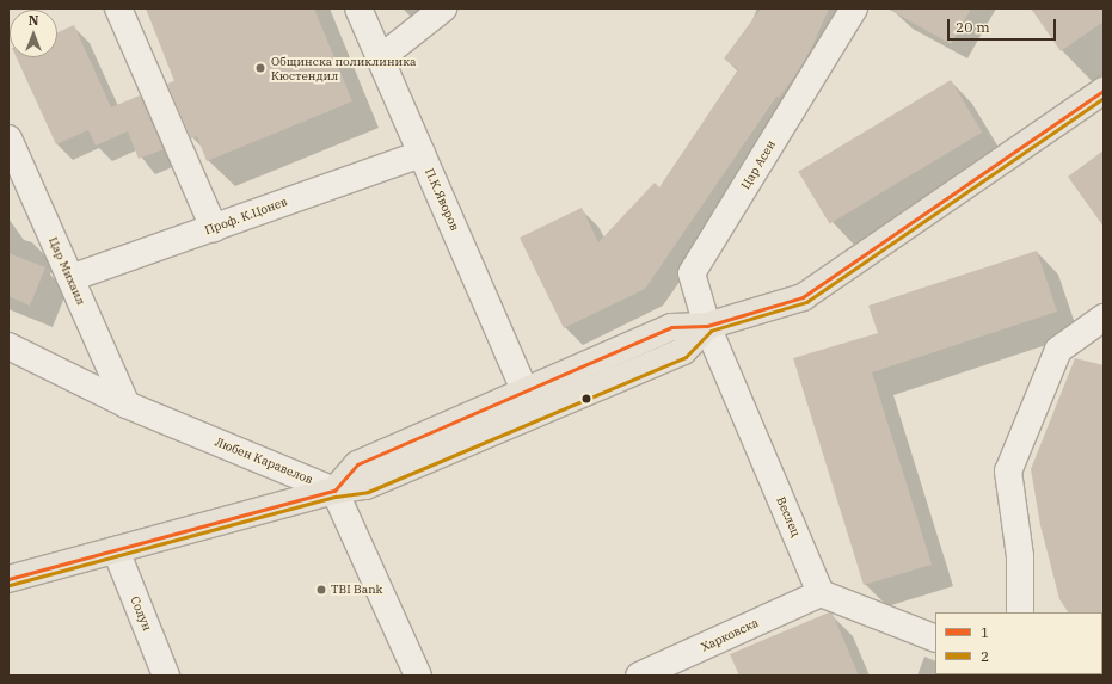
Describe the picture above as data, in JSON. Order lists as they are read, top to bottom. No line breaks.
{"streets":{"street":["Цар Асен","П.К.Яворов","Проф. К.Цонев","Цар Михаил","Любен Kаравелов","Веслец","Солун","Харковска"]},"crossings":[["Цар Асен","Веслец"],["П.К.Яворов","Проф. К.Цонев"],["Проф. К.Цонев","Цар Михаил"],["Цар Михаил","Любен Kаравелов"],["Веслец","Харковска"]],"places":["Общинска поликлиника Кюстендил","TBI Bank"],"lines":["transit line 1","transit line 2"],"legend":["1","2"],"scale_bar":"20 m","north":"top"}
